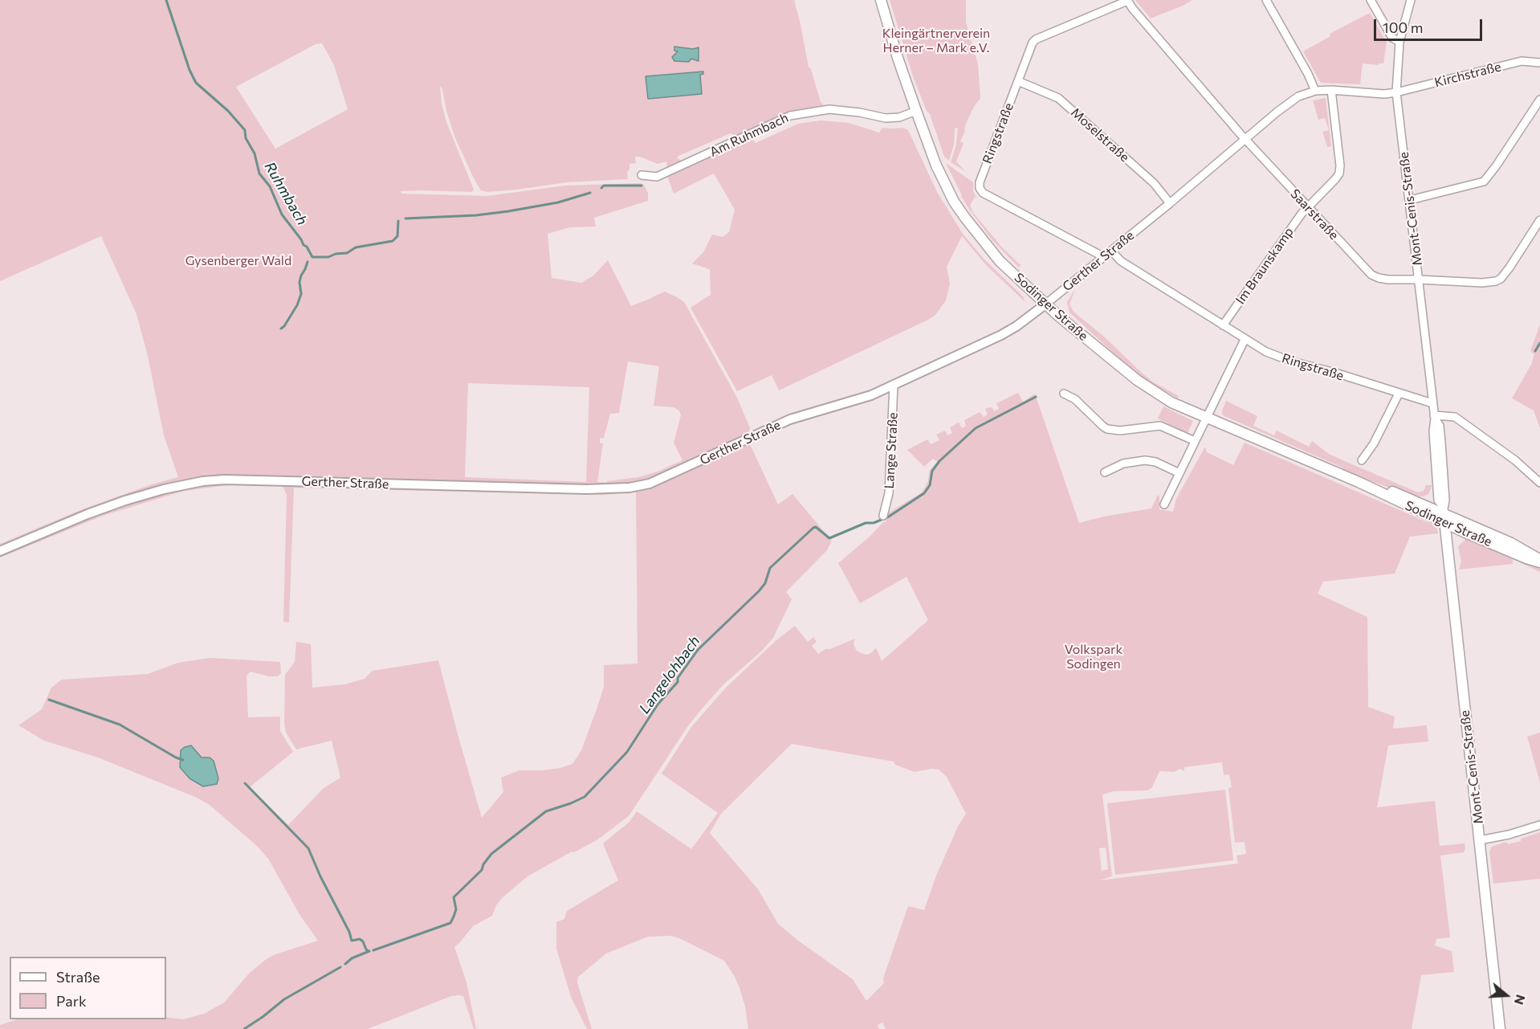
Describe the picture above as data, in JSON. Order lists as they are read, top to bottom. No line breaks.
{"streets":{"main road":["Mont-Cenis-Straße","Sodinger Straße"],"street":["Kirchstraße","Ringstraße","Am Ruhmbach","Moselstraße","Saarstraße","Gerther Straße","Im Braunskamp","Lange Straße"]},"crossings":[["Kirchstraße","Mont-Cenis-Straße"],["Kirchstraße","Gerther Straße"],["Ringstraße","Moselstraße"],["Ringstraße","Mont-Cenis-Straße"],["Ringstraße","Saarstraße"],["Ringstraße","Gerther Straße"],["Ringstraße","Im Braunskamp"],["Am Ruhmbach","Sodinger Straße"],["Moselstraße","Gerther Straße"],["Mont-Cenis-Straße","Saarstraße"],["Mont-Cenis-Straße","Gerther Straße"],["Mont-Cenis-Straße","Sodinger Straße"],["Saarstraße","Gerther Straße"],["Saarstraße","Im Braunskamp"],["Gerther Straße","Im Braunskamp"],["Gerther Straße","Sodinger Straße"],["Gerther Straße","Lange Straße"]],"water":["Ruhmbach","Langelohbach"],"parks":["Kleingärtnerverein Herner – Mark e.V.","Gysenberger Wald","Volkspark Sodingen"],"legend":["Straße","Park"],"scale_bar":"100 m","north":"right"}
